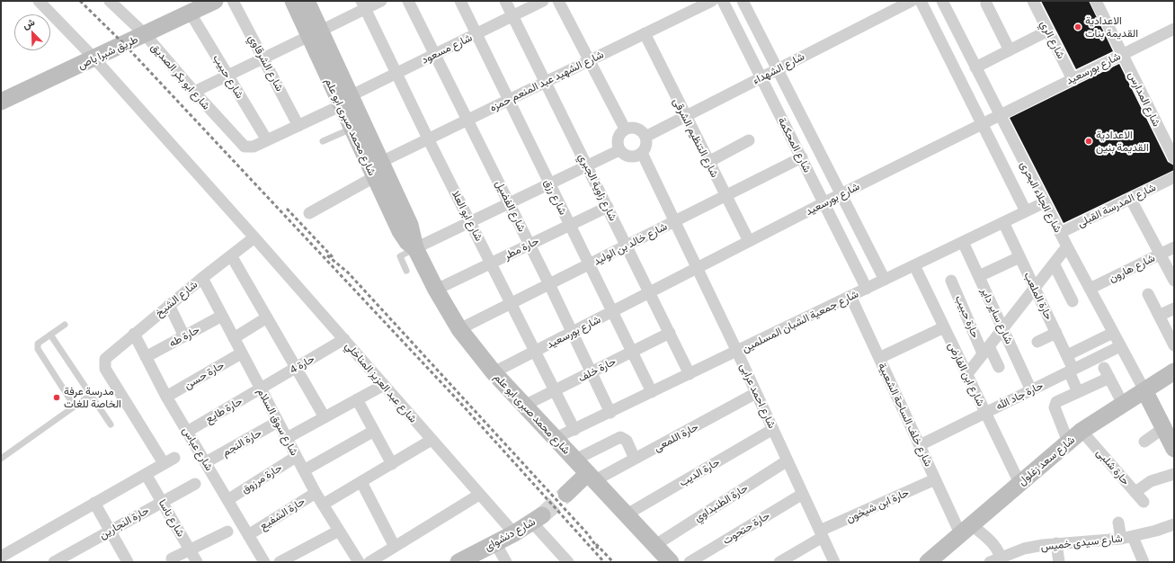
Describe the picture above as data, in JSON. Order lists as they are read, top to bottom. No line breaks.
{"streets":{"street":["شارع الري","شارع مسعود","طريق شبرا باص","شارع الشرقاوي","شارع الشهداء","شارع بورسعيد","شارع ابو بكر الصديق","شارع حبيب","شارع الشهيد عبد المنعم حمزه","شارع المدارس","شارع محمد صبرى ابو علم","شارع التنظيم الشرقى","شارع المحكمة","شارع زاوية الجبري","شارع رزق","شارع الجلاء البحرى","شارع المدرسة القبلى","شارع الفضيل","شارع ابو العلا","شارع خالد بن الوليد","حارة مطر","شارع هارون","حارة الملعب","شارع الشيخ","شارع ساير داير","حارة حبيب","شارع جمعية الشبان المسلمين","حارة طه","حارة 4","حارة خلف","شارع ابن الفارض","حارة حسن","شارع عبد العزيز المناخلي","شارع احمد عرابى","حارة جاد الله","حارة طايع","شارع خلف الساحة الشعبية","شارع سوق السلام","حارة اللمعى","حارة النجم","شارع عباس","شارع سعد زغلول","حارة شلبى","حارة الديب","حارة مرزوق","حارة الطنبداوي","حارة ابن شيخون","حارة الشفيع","شارع ناسا","حارة النجارين","حارة حتحوت","شارع دنشواى","شارع سيدى خميس"]},"crossings":[["شارع الري","شارع بورسعيد"],["شارع مسعود","شارع الشرقاوي"],["شارع مسعود","شارع ابو بكر الصديق"],["شارع مسعود","شارع حبيب"],["شارع مسعود","شارع محمد صبرى ابو علم"],["شارع مسعود","شارع زاوية الجبري"],["شارع مسعود","شارع رزق"],["شارع مسعود","شارع الفضيل"],["شارع مسعود","شارع ابو العلا"],["طريق شبرا باص","شارع ابو بكر الصديق"],["طريق شبرا باص","شارع حبيب"],["طريق شبرا باص","شارع عبد العزيز المناخلي"],["شارع الشهداء","شارع التنظيم الشرقى"],["شارع الشهداء","شارع المحكمة"],["شارع الشهداء","شارع احمد عرابى"],["شارع بورسعيد","شارع المدارس"],["شارع بورسعيد","شارع محمد صبرى ابو علم"],["شارع بورسعيد","شارع التنظيم الشرقى"],["شارع بورسعيد","شارع المحكمة"],["شارع بورسعيد","شارع زاوية الجبري"],["شارع بورسعيد","شارع رزق"],["شارع بورسعيد","شارع الجلاء البحرى"],["شارع بورسعيد","شارع الفضيل"],["شارع بورسعيد","شارع ابو العلا"],["شارع بورسعيد","شارع احمد عرابى"],["شارع الشهيد عبد المنعم حمزه","شارع محمد صبرى ابو علم"],["شارع الشهيد عبد المنعم حمزه","شارع التنظيم الشرقى"],["شارع الشهيد عبد المنعم حمزه","شارع زاوية الجبري"],["شارع الشهيد عبد المنعم حمزه","شارع رزق"],["شارع الشهيد عبد المنعم حمزه","شارع الفضيل"],["شارع الشهيد عبد المنعم حمزه","شارع ابو العلا"],["شارع محمد صبرى ابو علم","شارع خالد بن الوليد"],["شارع محمد صبرى ابو علم","حارة مطر"],["شارع محمد صبرى ابو علم","شارع جمعية الشبان المسلمين"],["شارع محمد صبرى ابو علم","حارة خلف"],["شارع محمد صبرى ابو علم","حارة اللمعى"],["شارع محمد صبرى ابو علم","حارة الديب"],["شارع محمد صبرى ابو علم","حارة الطنبداوي"],["شارع التنظيم الشرقى","شارع خالد بن الوليد"],["شارع المحكمة","شارع خالد بن الوليد"],["شارع المحكمة","شارع جمعية الشبان المسلمين"],["شارع زاوية الجبري","شارع خالد بن الوليد"],["شارع زاوية الجبري","حارة مطر"],["شارع زاوية الجبري","شارع جمعية الشبان المسلمين"],["شارع زاوية الجبري","حارة خلف"],["شارع رزق","شارع خالد بن الوليد"],["شارع رزق","حارة مطر"],["شارع رزق","شارع جمعية الشبان المسلمين"],["شارع رزق","حارة خلف"],["شارع الجلاء البحرى","شارع المدرسة القبلى"],["شارع الجلاء البحرى","شارع هارون"],["شارع الجلاء البحرى","شارع جمعية الشبان المسلمين"],["شارع الجلاء البحرى","حارة جاد الله"],["شارع الجلاء البحرى","شارع سعد زغلول"],["شارع الفضيل","شارع خالد بن الوليد"],["شارع الفضيل","حارة مطر"],["شارع الفضيل","شارع جمعية الشبان المسلمين"],["شارع الفضيل","حارة خلف"],["شارع ابو العلا","شارع خالد بن الوليد"],["شارع ابو العلا","حارة مطر"],["شارع ابو العلا","شارع جمعية الشبان المسلمين"],["شارع ابو العلا","حارة خلف"],["شارع خالد بن الوليد","شارع احمد عرابى"],["حارة الملعب","شارع جمعية الشبان المسلمين"],["حارة الملعب","حارة جاد الله"],["شارع الشيخ","شارع عبد العزيز المناخلي"],["شارع الشيخ","شارع سوق السلام"],["شارع الشيخ","شارع عباس"],["شارع ساير داير","شارع جمعية الشبان المسلمين"],["شارع ساير داير","حارة جاد الله"],["شارع جمعية الشبان المسلمين","شارع ابن الفارض"],["شارع جمعية الشبان المسلمين","شارع احمد عرابى"],["شارع جمعية الشبان المسلمين","شارع خلف الساحة الشعبية"],["حارة طه","شارع سوق السلام"],["حارة طه","شارع عباس"],["حارة 4","شارع عبد العزيز المناخلي"],["حارة 4","حارة طايع"],["حارة 4","شارع سوق السلام"],["شارع ابن الفارض","حارة جاد الله"],["شارع ابن الفارض","شارع سعد زغلول"],["حارة حسن","شارع سوق السلام"],["حارة حسن","شارع عباس"],["شارع عبد العزيز المناخلي","شارع دنشواى"],["شارع احمد عرابى","حارة اللمعى"],["شارع احمد عرابى","حارة الديب"],["شارع احمد عرابى","حارة الطنبداوي"],["شارع احمد عرابى","حارة ابن شيخون"],["شارع احمد عرابى","حارة حتحوت"],["حارة جاد الله","شارع خلف الساحة الشعبية"],["حارة طايع","شارع سوق السلام"],["حارة طايع","شارع عباس"],["شارع خلف الساحة الشعبية","شارع سعد زغلول"],["شارع خلف الساحة الشعبية","حارة ابن شيخون"],["شارع سوق السلام","حارة النجم"],["شارع سوق السلام","حارة مرزوق"],["شارع سوق السلام","حارة الشفيع"],["حارة النجم","شارع عباس"],["شارع عباس","حارة مرزوق"],["شارع عباس","حارة الشفيع"],["شارع سعد زغلول","حارة شلبى"],["شارع ناسا","حارة النجارين"]],"places":["الاعدادية القديمة بنات","الاعدادية القديمة بنين","مدرسة عرفة الخاصة للغات"],"north":"top left"}
